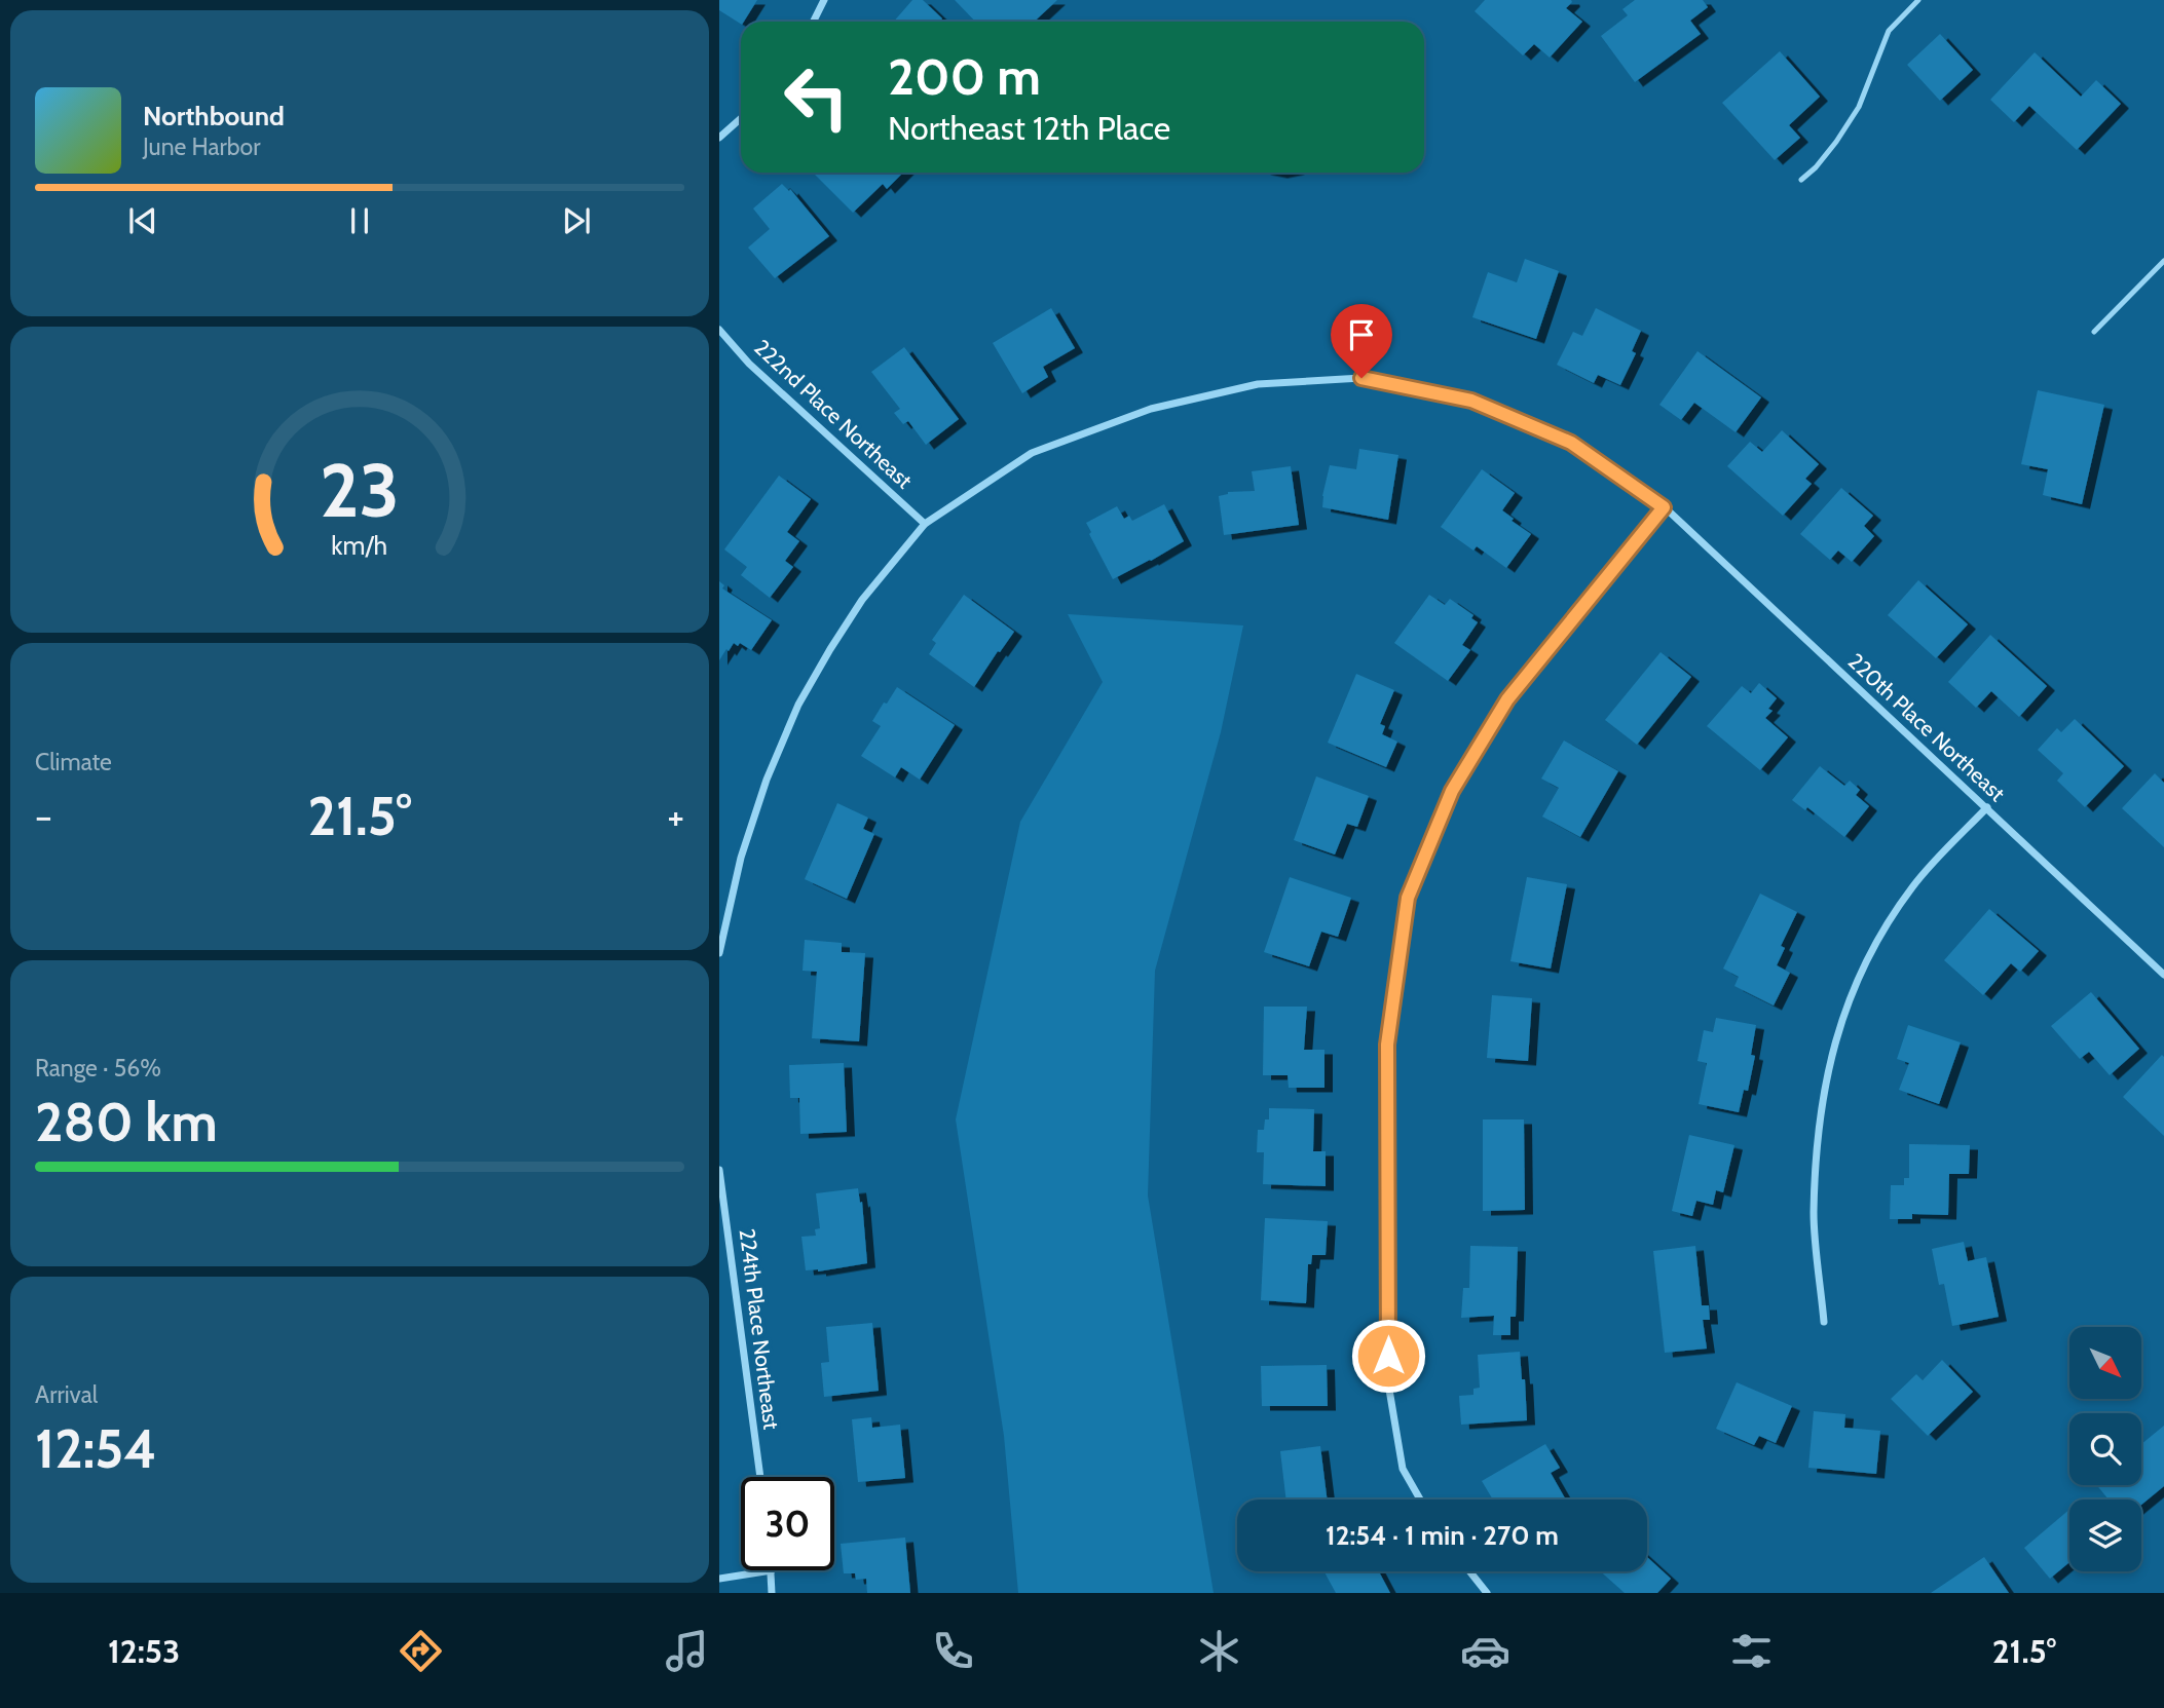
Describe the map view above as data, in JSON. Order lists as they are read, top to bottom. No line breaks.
{"streets":{"street":["222nd Place Northeast","220th Place Northeast","224th Place Northeast"]},"crossings":[["222nd Place Northeast","220th Place Northeast"]],"north":"bottom right","page":{"turn":["200 m","Northeast 12th Place"],"song":["Northbound","June Harbor"],"tile":["Climate",["Range · 56%","280 km"],["Arrival","12:54"]],"heat":["−","21.5°","+"],"limit":"30","trip":"12:54 · 1 min · 270 m","tabs":["12:53","21.5°"],"gauge":["23","km/h"]}}
